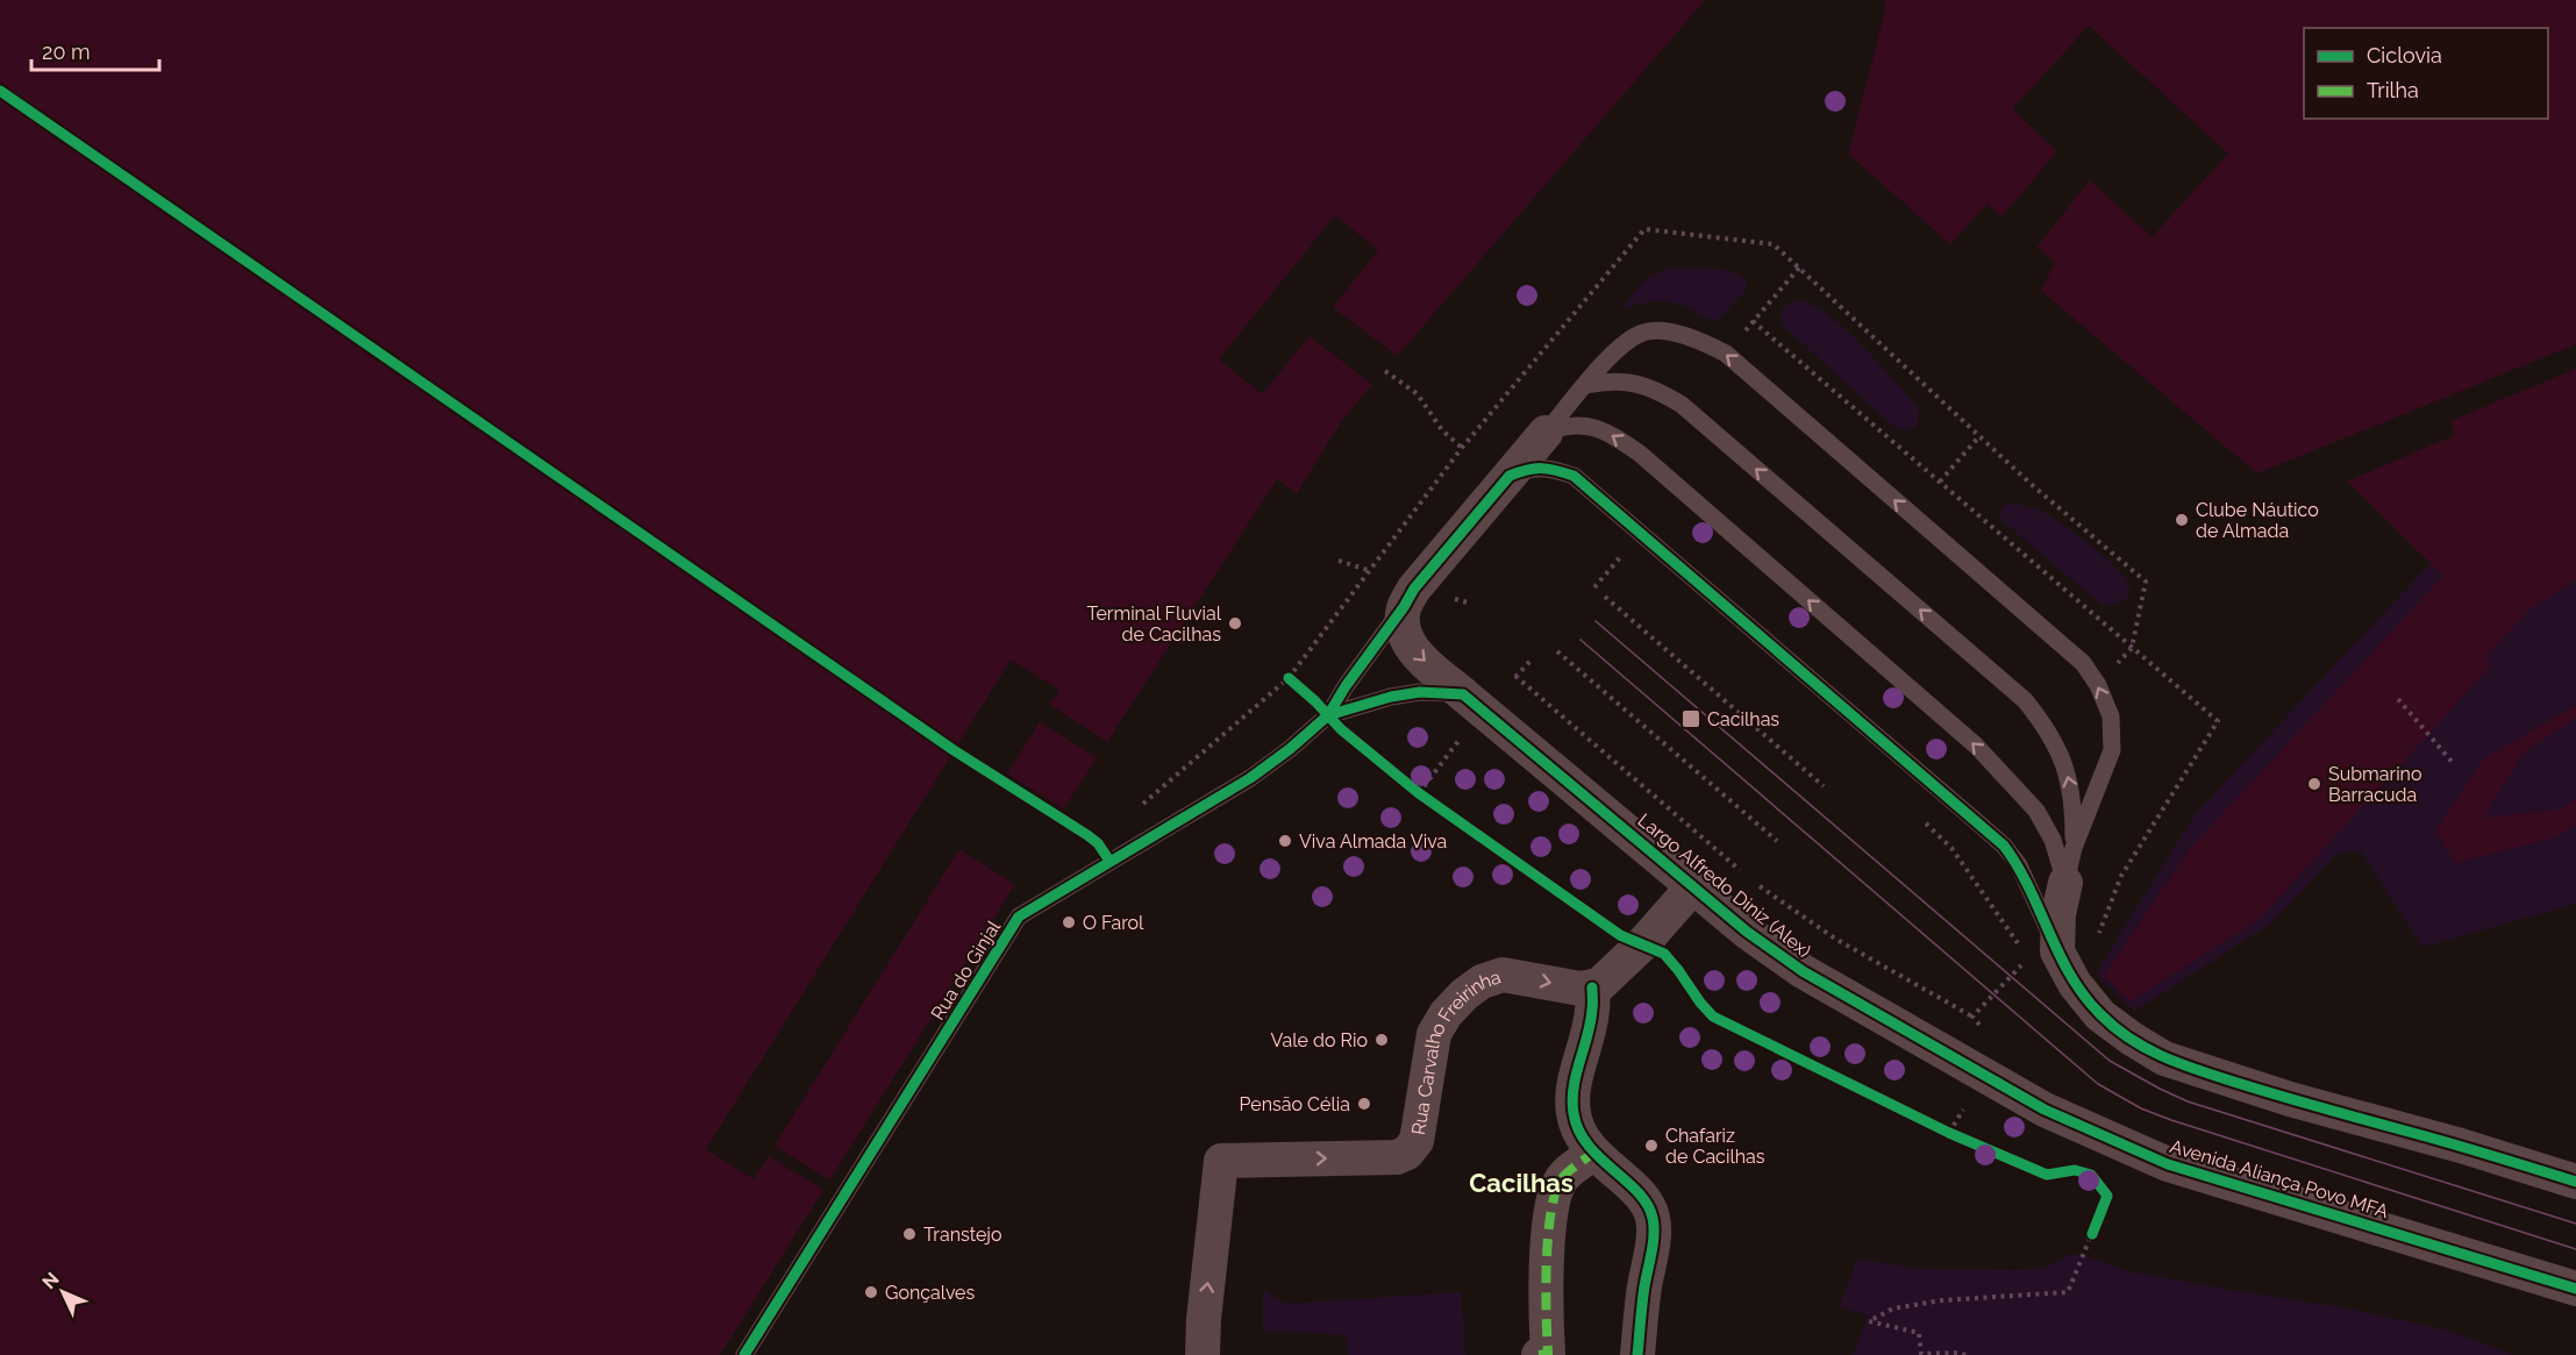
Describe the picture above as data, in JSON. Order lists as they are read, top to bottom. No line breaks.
{"streets":{"street":["Largo Alfredo Diniz (Alex)","Rua Carvalho Freirinha","Avenida Aliança Povo MFA"],"lane":["Rua do Ginjal"]},"crossings":[["Largo Alfredo Diniz (Alex)","Rua do Ginjal"],["Largo Alfredo Diniz (Alex)","Avenida Aliança Povo MFA"]],"districts":["Cacilhas"],"places":{"other":["Clube Náutico de Almada","Terminal Fluvial de Cacilhas","Submarino Barracuda","Viva Almada Viva","O Farol","Vale do Rio","Pensão Célia","Chafariz de Cacilhas","Transtejo","Gonçalves"],"transit":["Cacilhas"]},"legend":["Ciclovia","Trilha"],"scale_bar":"20 m","north":"top left"}
